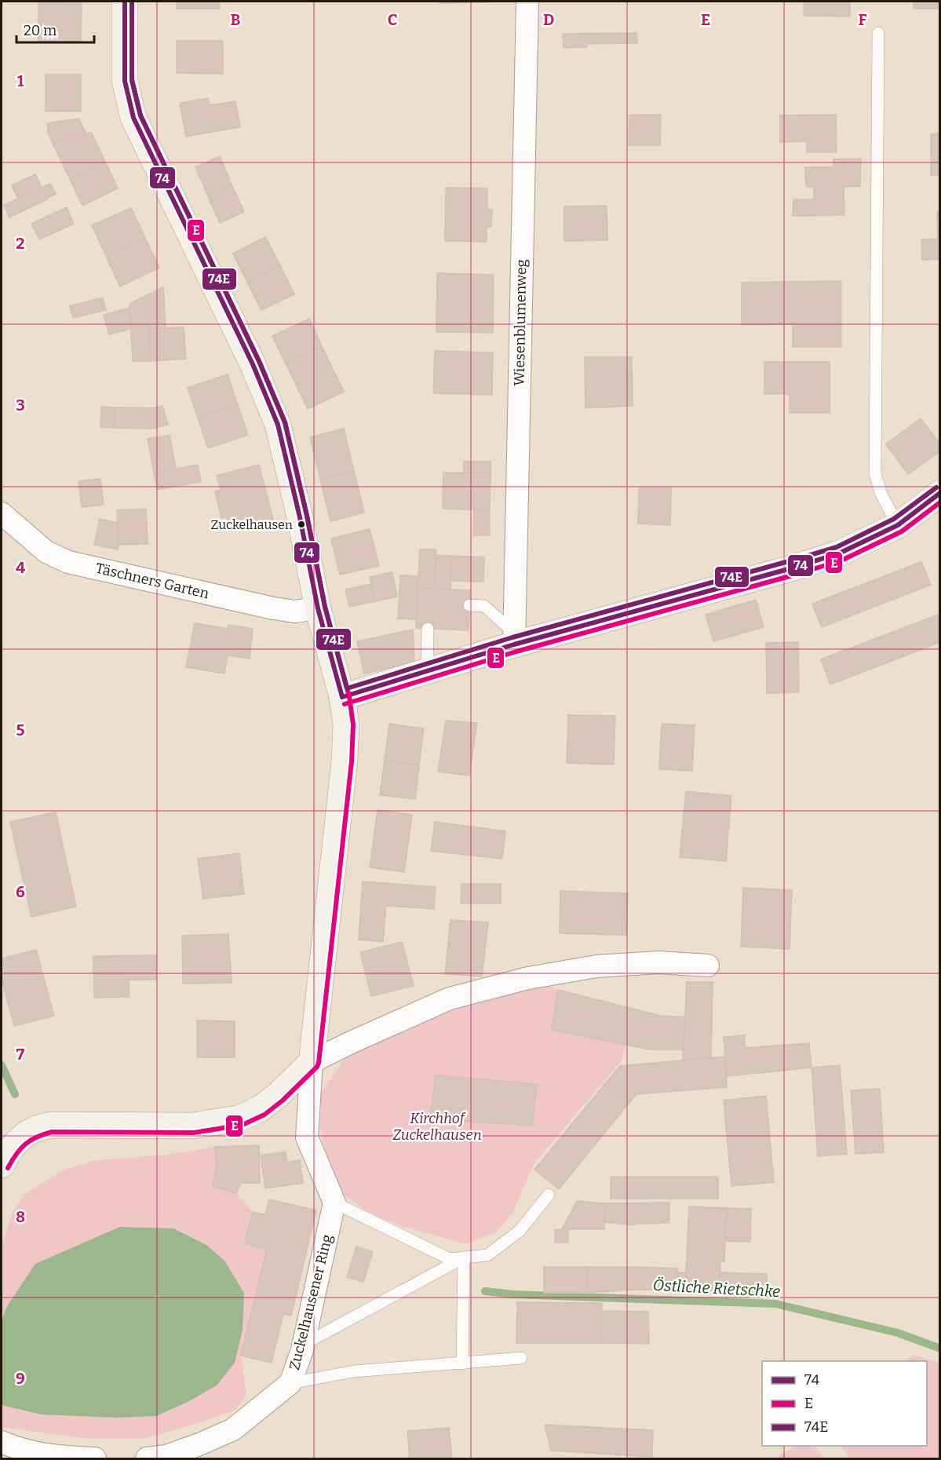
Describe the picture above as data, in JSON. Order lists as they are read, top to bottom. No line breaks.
{"streets":{"street":["Wiesenblumenweg","Täschners Garten","Zuckelhausener Ring"]},"water":["Östliche Rietschke"],"parks":["Kirchhof Zuckelhausen"],"places":["Zuckelhausen"],"lines":["transit line 74","transit line E","transit line 74E"],"legend":["74","E","74E"],"scale_bar":"20 m","grid":{"columns":["B","C","D","E","F"],"rows":["1","2","3","4","5","6","7","8","9"]}}
